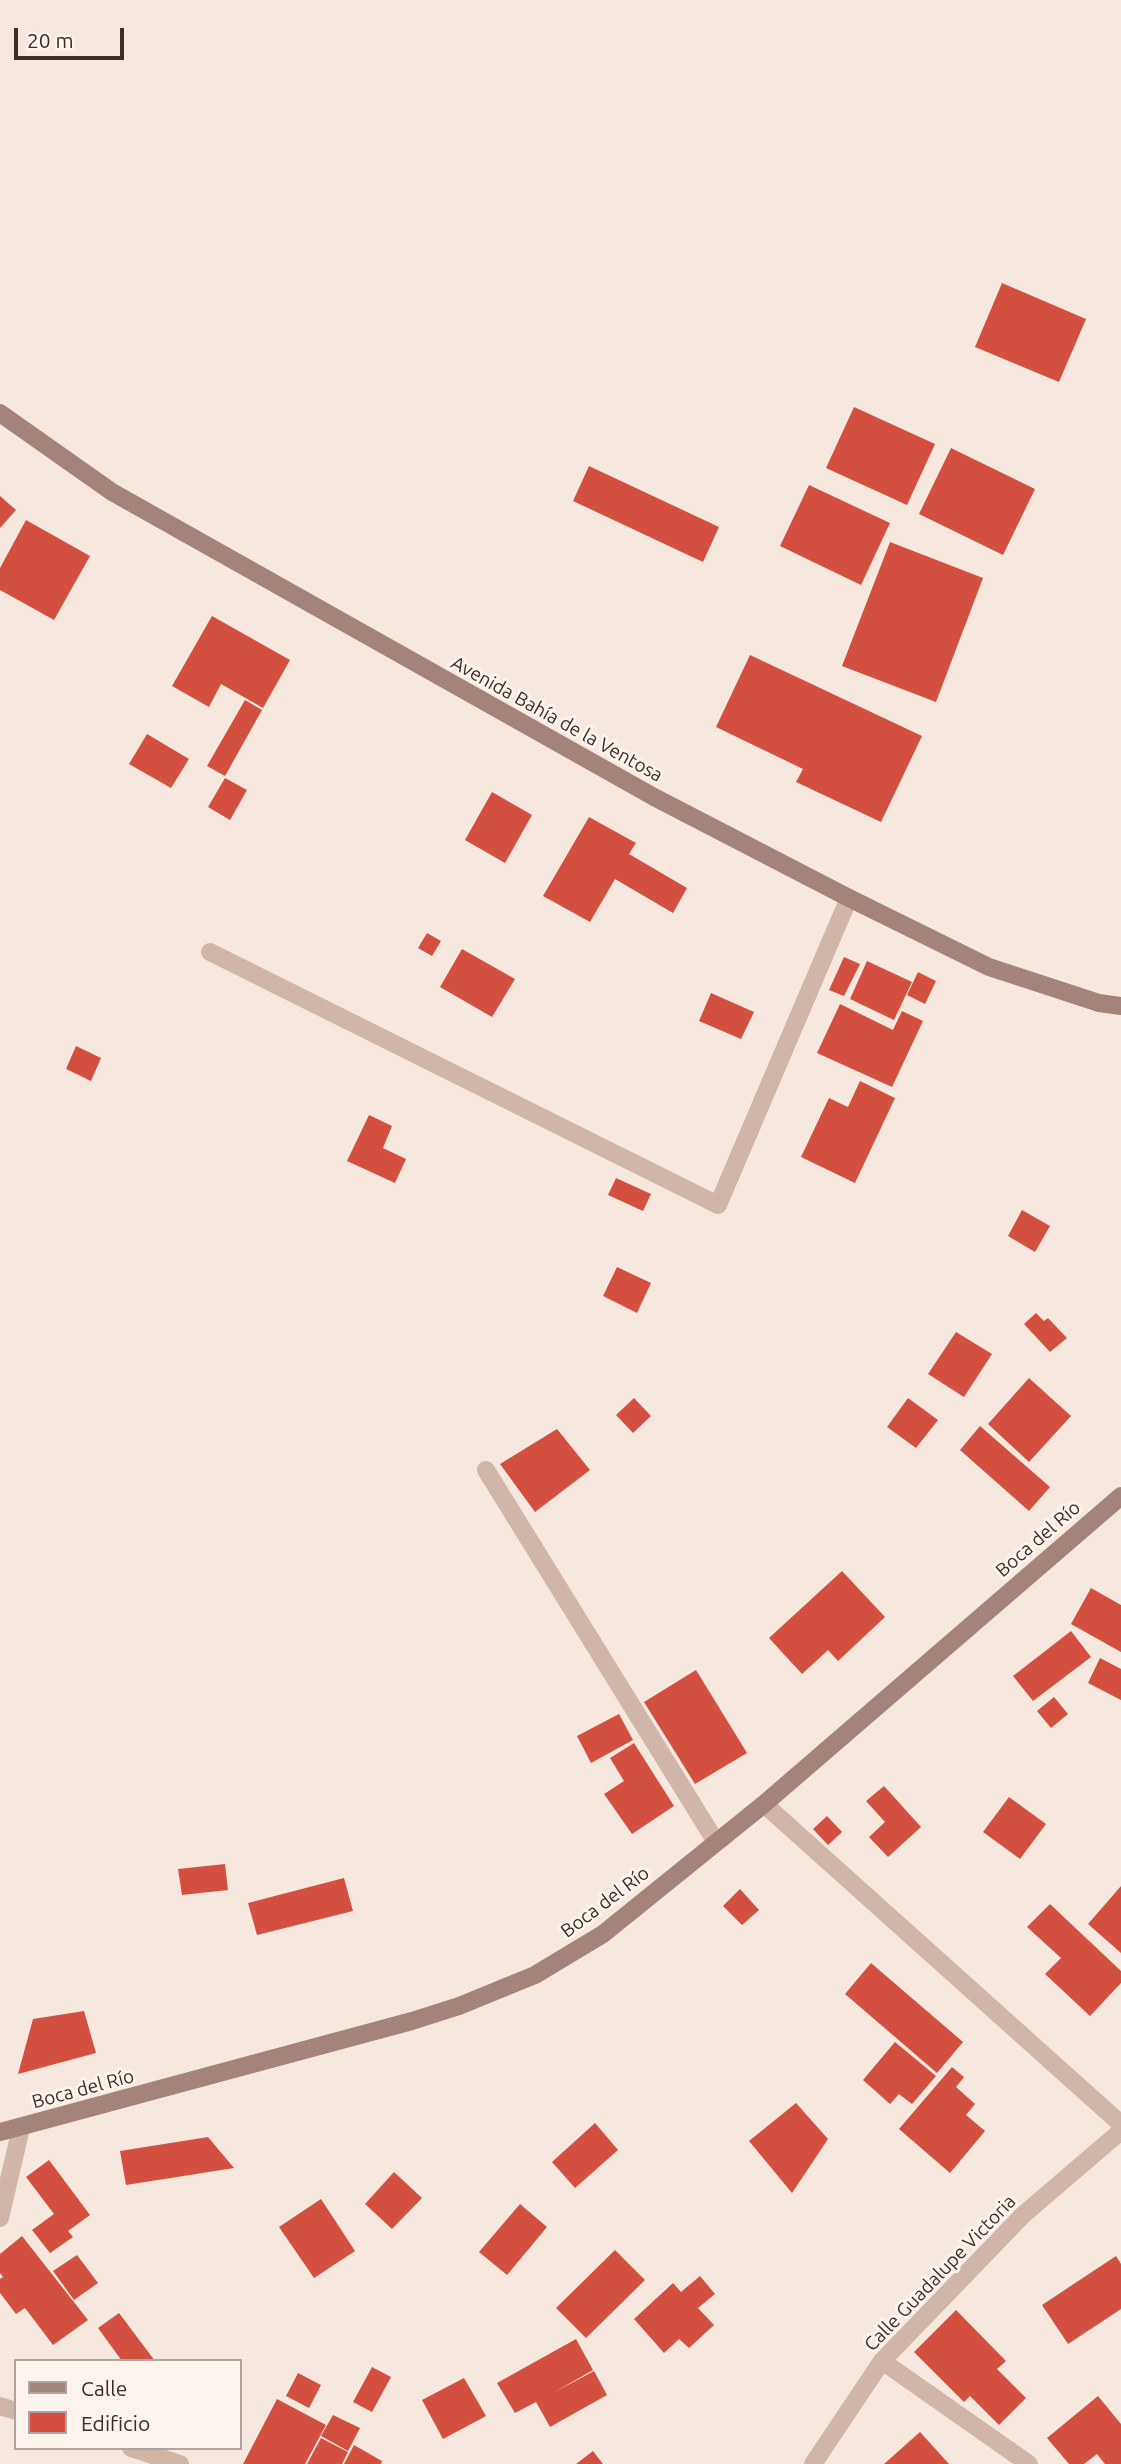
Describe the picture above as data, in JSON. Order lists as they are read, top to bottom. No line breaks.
{"streets":{"main road":["Avenida Bahía de la Ventosa","Boca del Río"],"street":["Calle Guadalupe Victoria"]},"legend":["Calle","Edificio"],"scale_bar":"20 m"}
